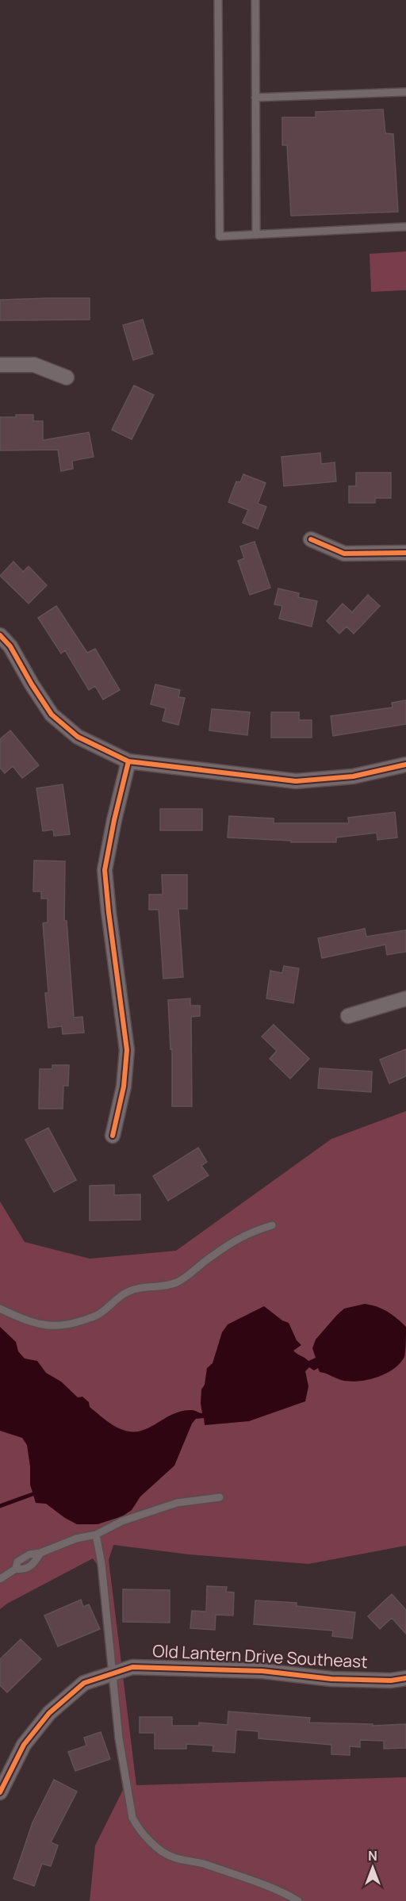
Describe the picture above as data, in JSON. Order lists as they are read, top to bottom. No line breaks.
{"streets":{"street":["Old Lantern Drive Southeast"]},"north":"top"}
